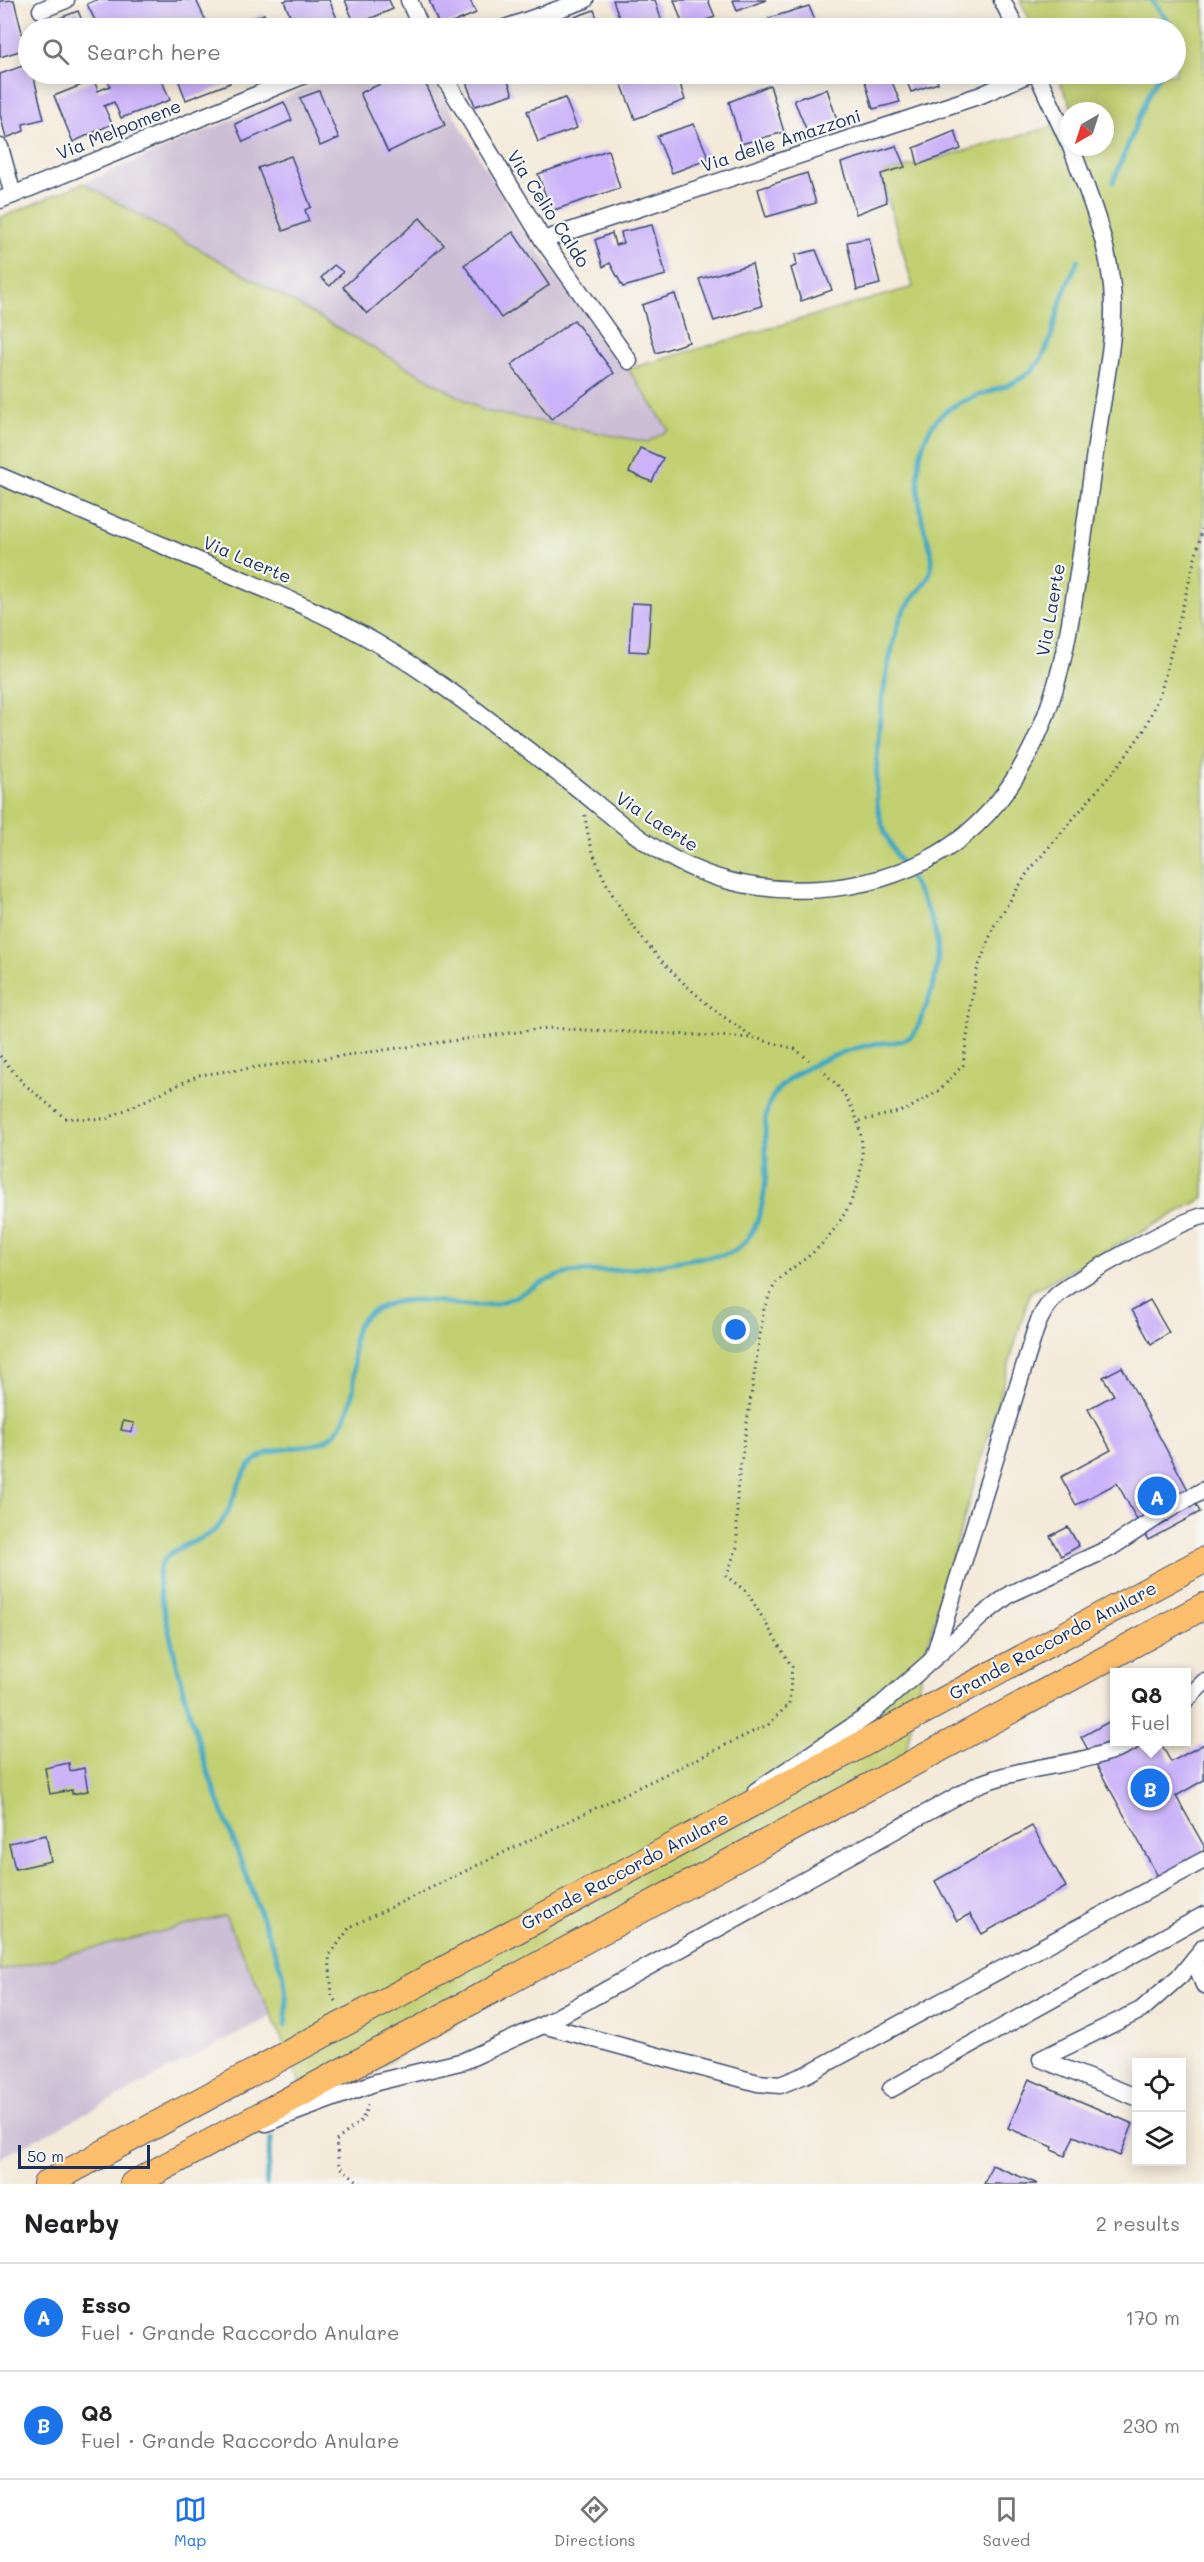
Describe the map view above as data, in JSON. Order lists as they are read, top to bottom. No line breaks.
{"streets":{"highway":["Grande Raccordo Anulare"],"street":["Via Melpomene","Via delle Amazzoni","Via Celio Caldo","Via Laerte"]},"crossings":[["Via delle Amazzoni","Via Celio Caldo"]],"scale_bar":"50 m","north":"bottom left","page":{"search":"Search here","pins":["A","B"],"popup":["Q8","Fuel"],"scale":"50 m","heading":["Nearby","2 results"],"list":[{"mark":"A","name":"Esso","note":"Fuel · Grande Raccordo Anulare","value":"170 m"},{"mark":"B","name":"Q8","note":"Fuel · Grande Raccordo Anulare","value":"230 m"}],"nav":["Map","Directions","Saved"]}}
